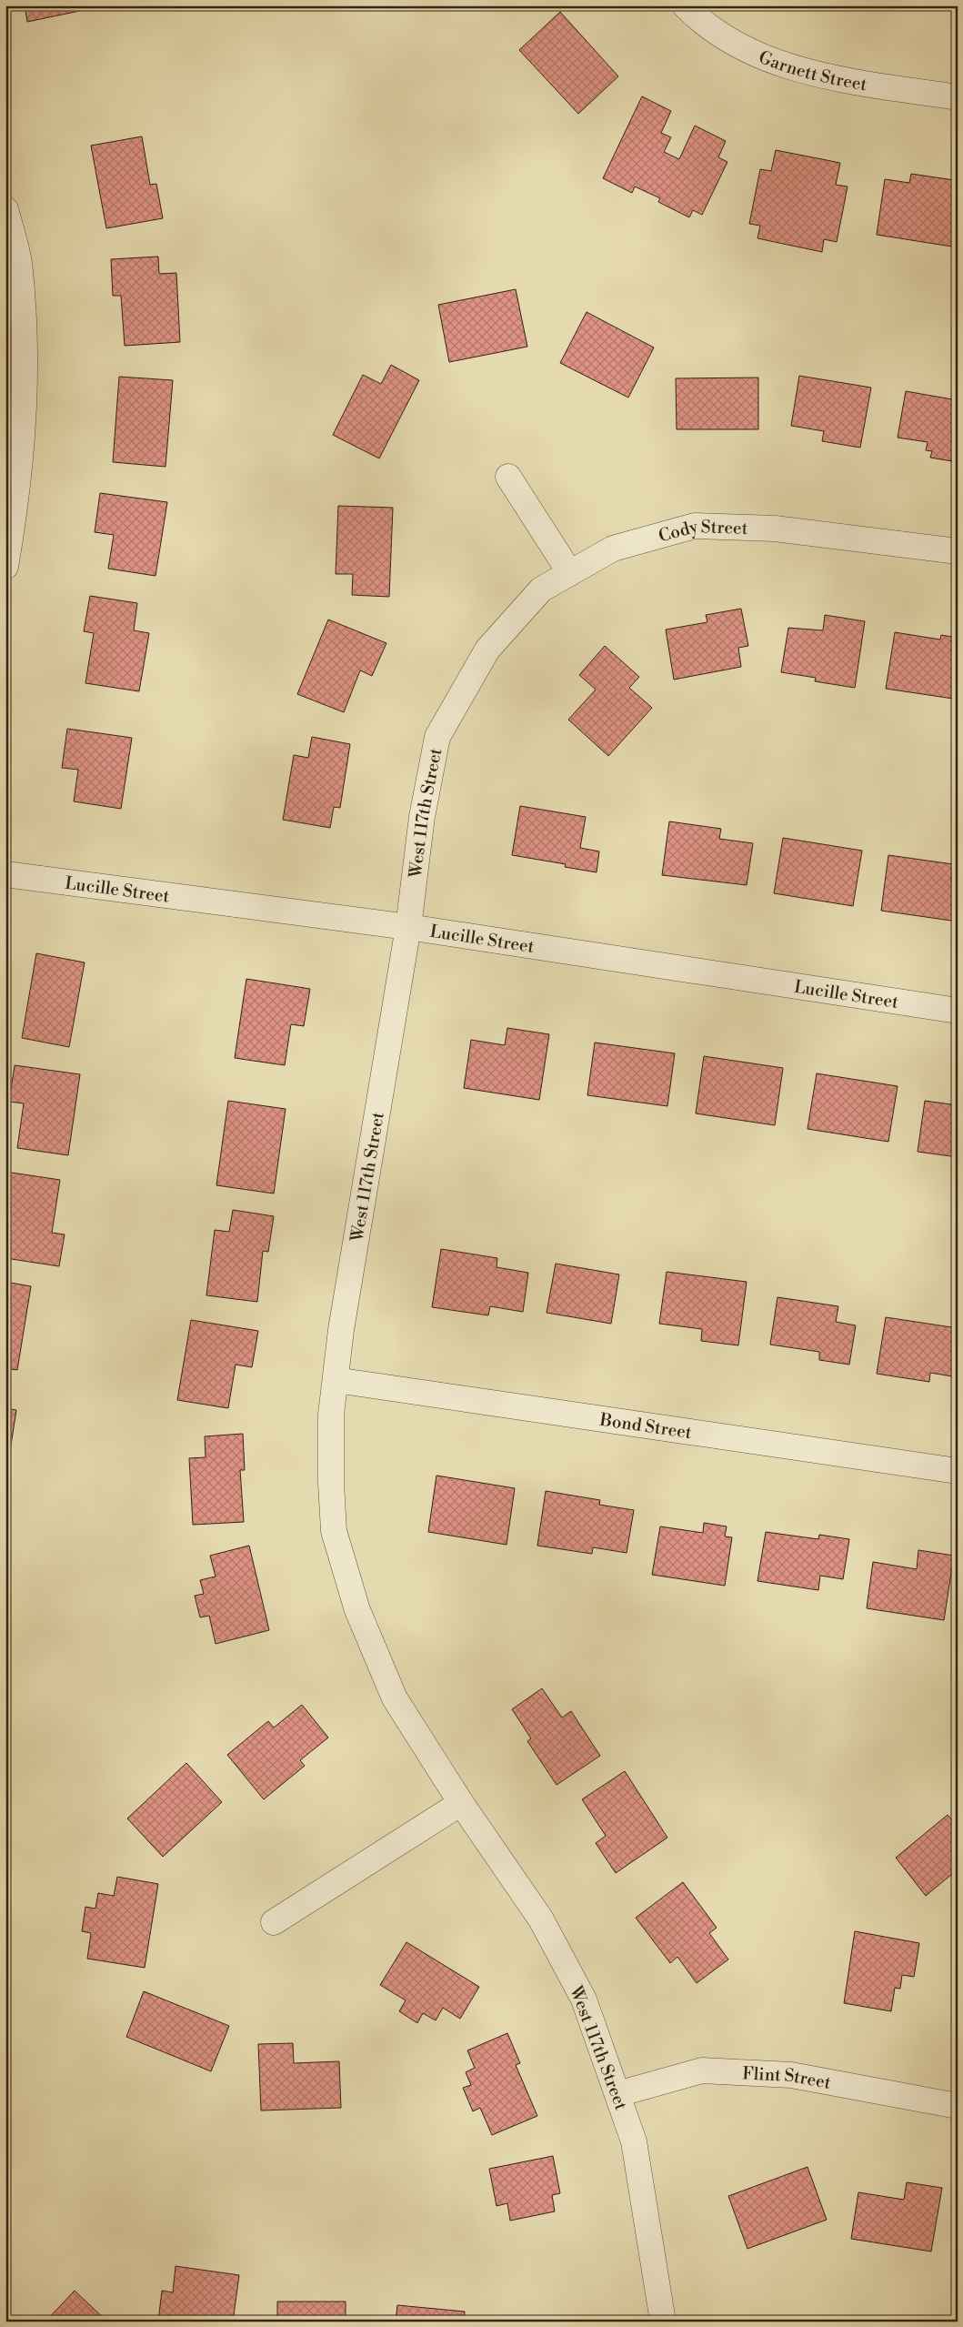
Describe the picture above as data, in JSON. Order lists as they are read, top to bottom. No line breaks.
{"streets":{"street":["Garnett Street","Cody Street","West 117th Street","Lucille Street","Bond Street","Flint Street"]},"crossings":[["Cody Street","West 117th Street"],["West 117th Street","Lucille Street"],["West 117th Street","Bond Street"],["West 117th Street","Flint Street"]]}
